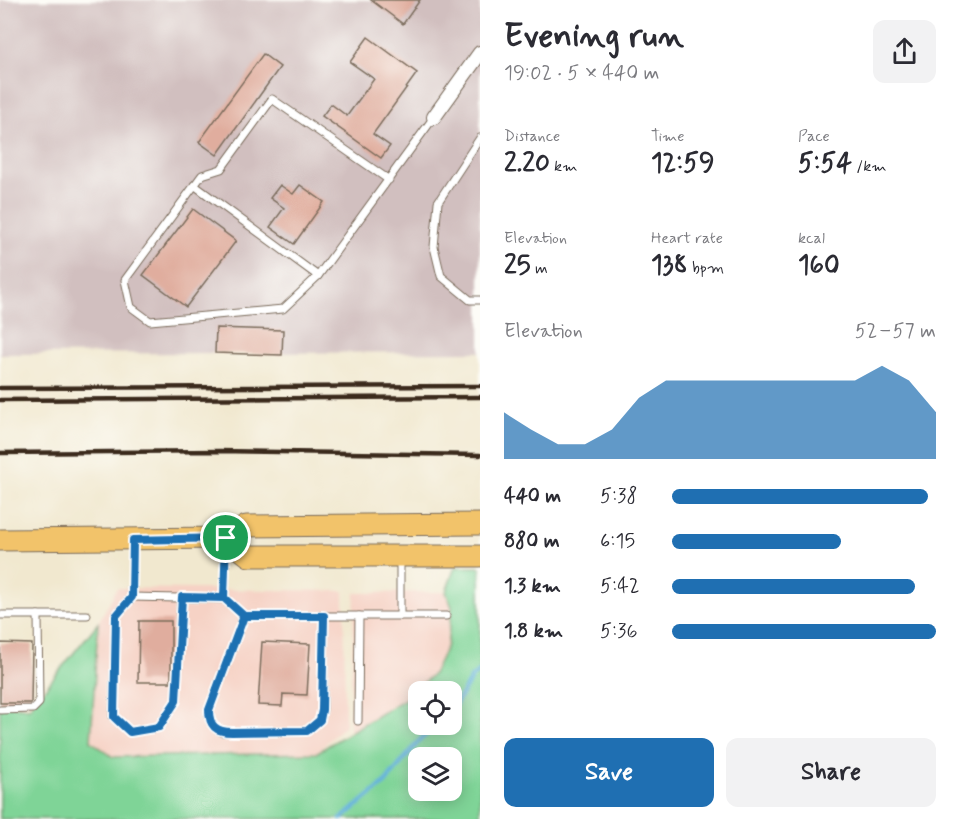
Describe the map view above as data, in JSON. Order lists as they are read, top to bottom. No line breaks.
{"page":{"heading":["Evening run","19:02 · 5 × 440 m"],"stats":[["Distance","2.20 km"],["Time","12:59"],["Pace","5:54 /km"],["Elevation","25 m"],["Heart rate","138 bpm"],["kcal","160"]],"chart":["Elevation","52–57 m"],"list":[{"name":"440 m","note":"5:38"},{"name":"880 m","note":"6:15"},{"name":"1.3 km","note":"5:42"},{"name":"1.8 km","note":"5:36"}],"buttons":["Save","Share"]}}
